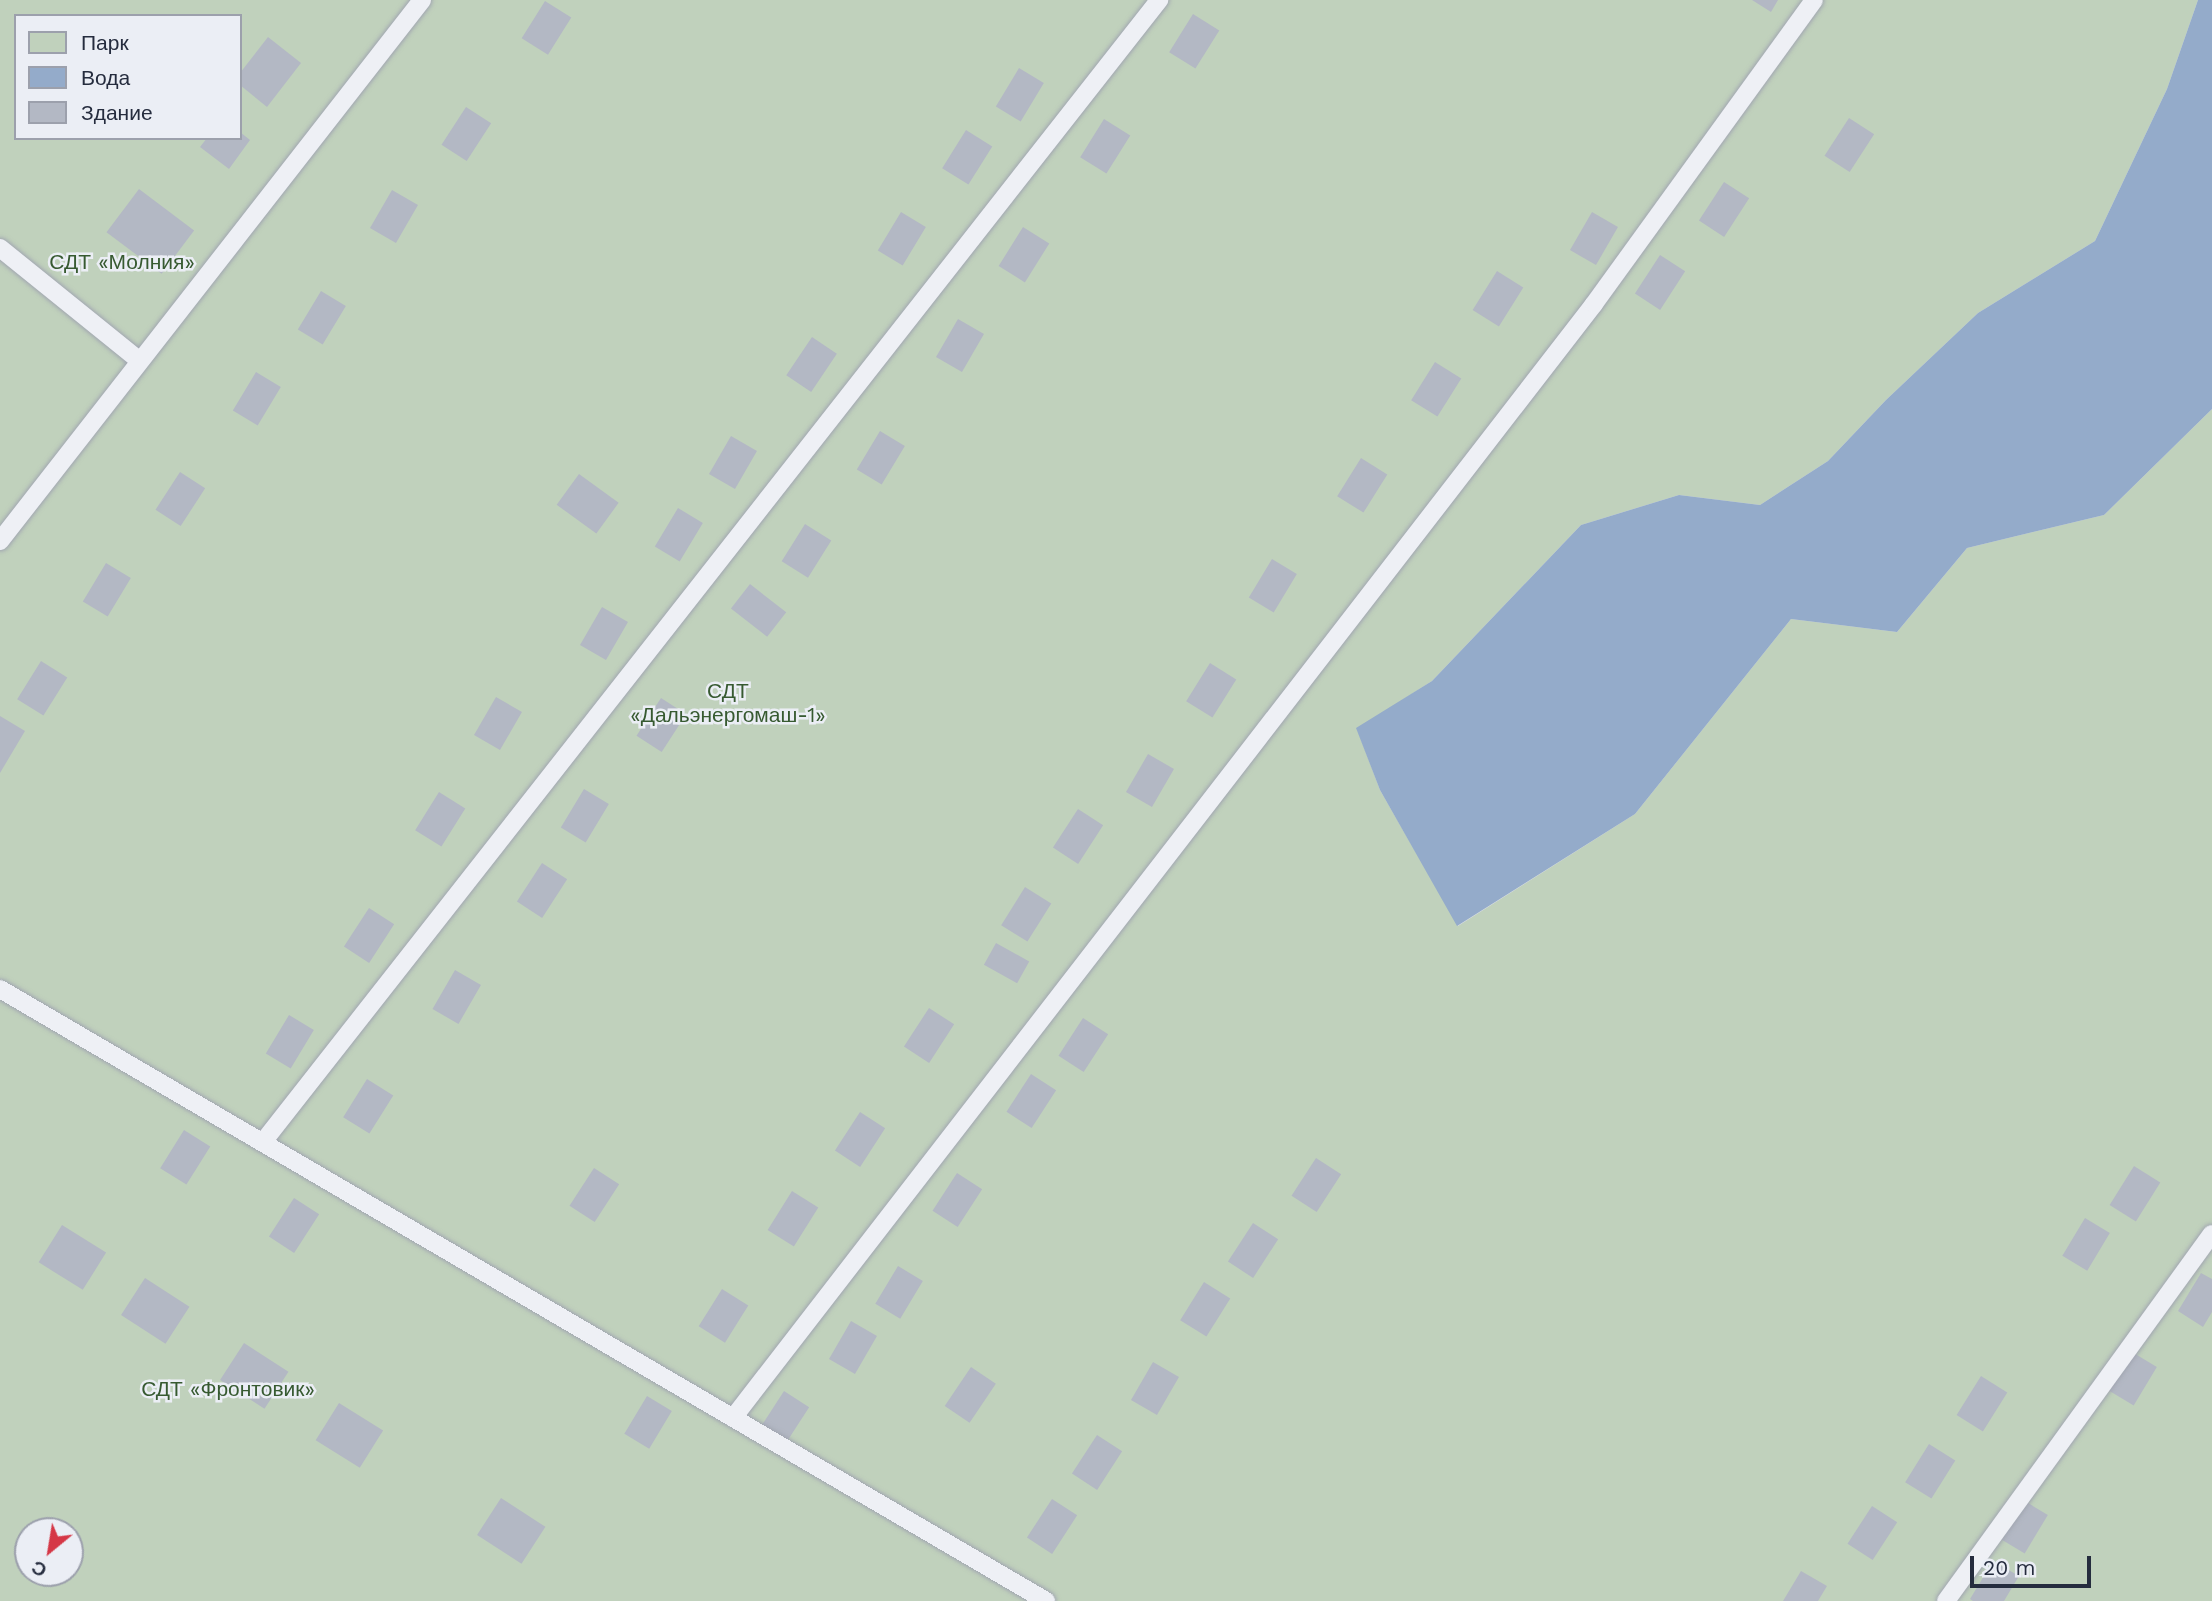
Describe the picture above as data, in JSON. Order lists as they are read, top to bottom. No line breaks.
{"parks":["СДТ «Молния»","СДТ «Дальэнергомаш-1»","СДТ «Фронтовик»"],"legend":["Парк","Вода","Здание"],"scale_bar":"20 m","north":"bottom left"}
